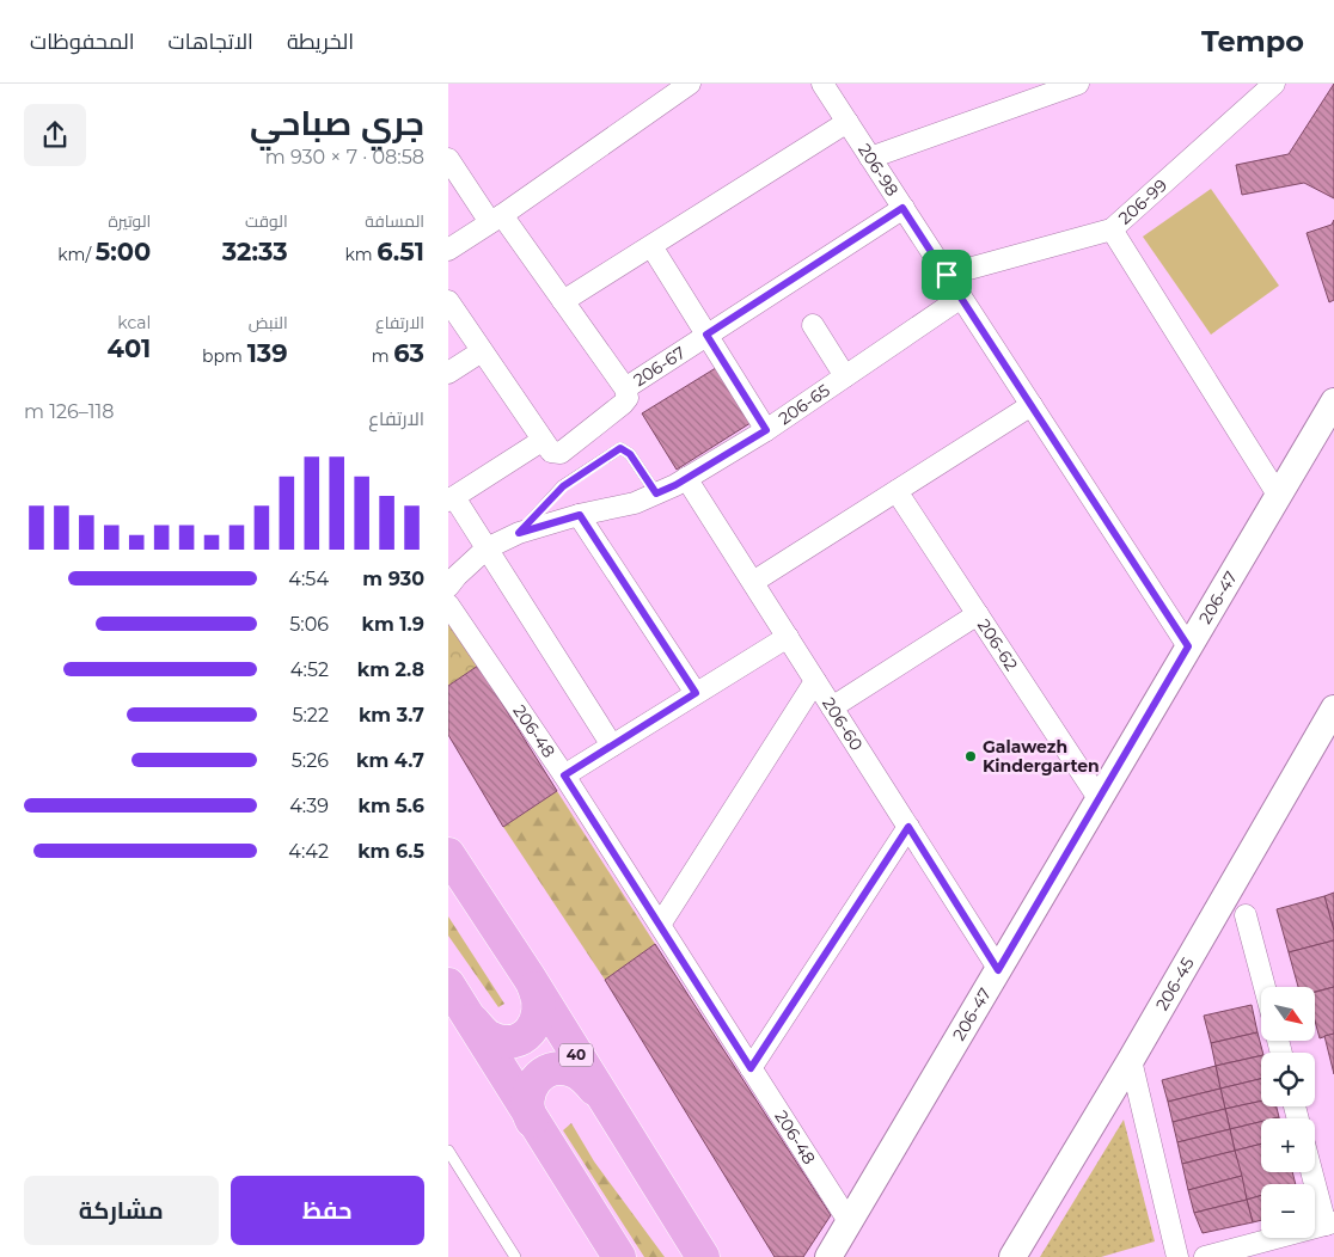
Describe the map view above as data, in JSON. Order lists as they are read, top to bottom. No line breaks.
{"streets":{"highway":["40"],"street":["206-98","206-99","206-67","206-65","206-47","206-62","206-60","206-48","206-45"]},"crossings":[["206-98","206-99"],["206-98","206-67"],["206-98","206-65"],["206-98","206-47"],["206-65","206-60"],["206-47","206-62"],["206-47","206-60"],["206-47","206-48"]],"places":["Galawezh Kindergarten"],"north":"bottom right","page":{"header":"Tempo","nav":["الخريطة","الاتجاهات","المحفوظات"],"heading":["جري صباحي","08:58 · 7 × 930 m"],"stats":[["المسافة","6.51 km"],["الوقت","32:33"],["الوتيرة","5:00 /km"],["الارتفاع","63 m"],["النبض","139 bpm"],["kcal","401"]],"chart":["الارتفاع","118–126 m"],"list":[{"name":"930 m","note":"4:54"},{"name":"1.9 km","note":"5:06"},{"name":"2.8 km","note":"4:52"},{"name":"3.7 km","note":"5:22"},{"name":"4.7 km","note":"5:26"},{"name":"5.6 km","note":"4:39"},{"name":"6.5 km","note":"4:42"}],"map_buttons":["+","−"],"buttons":["حفظ","مشاركة"]}}
